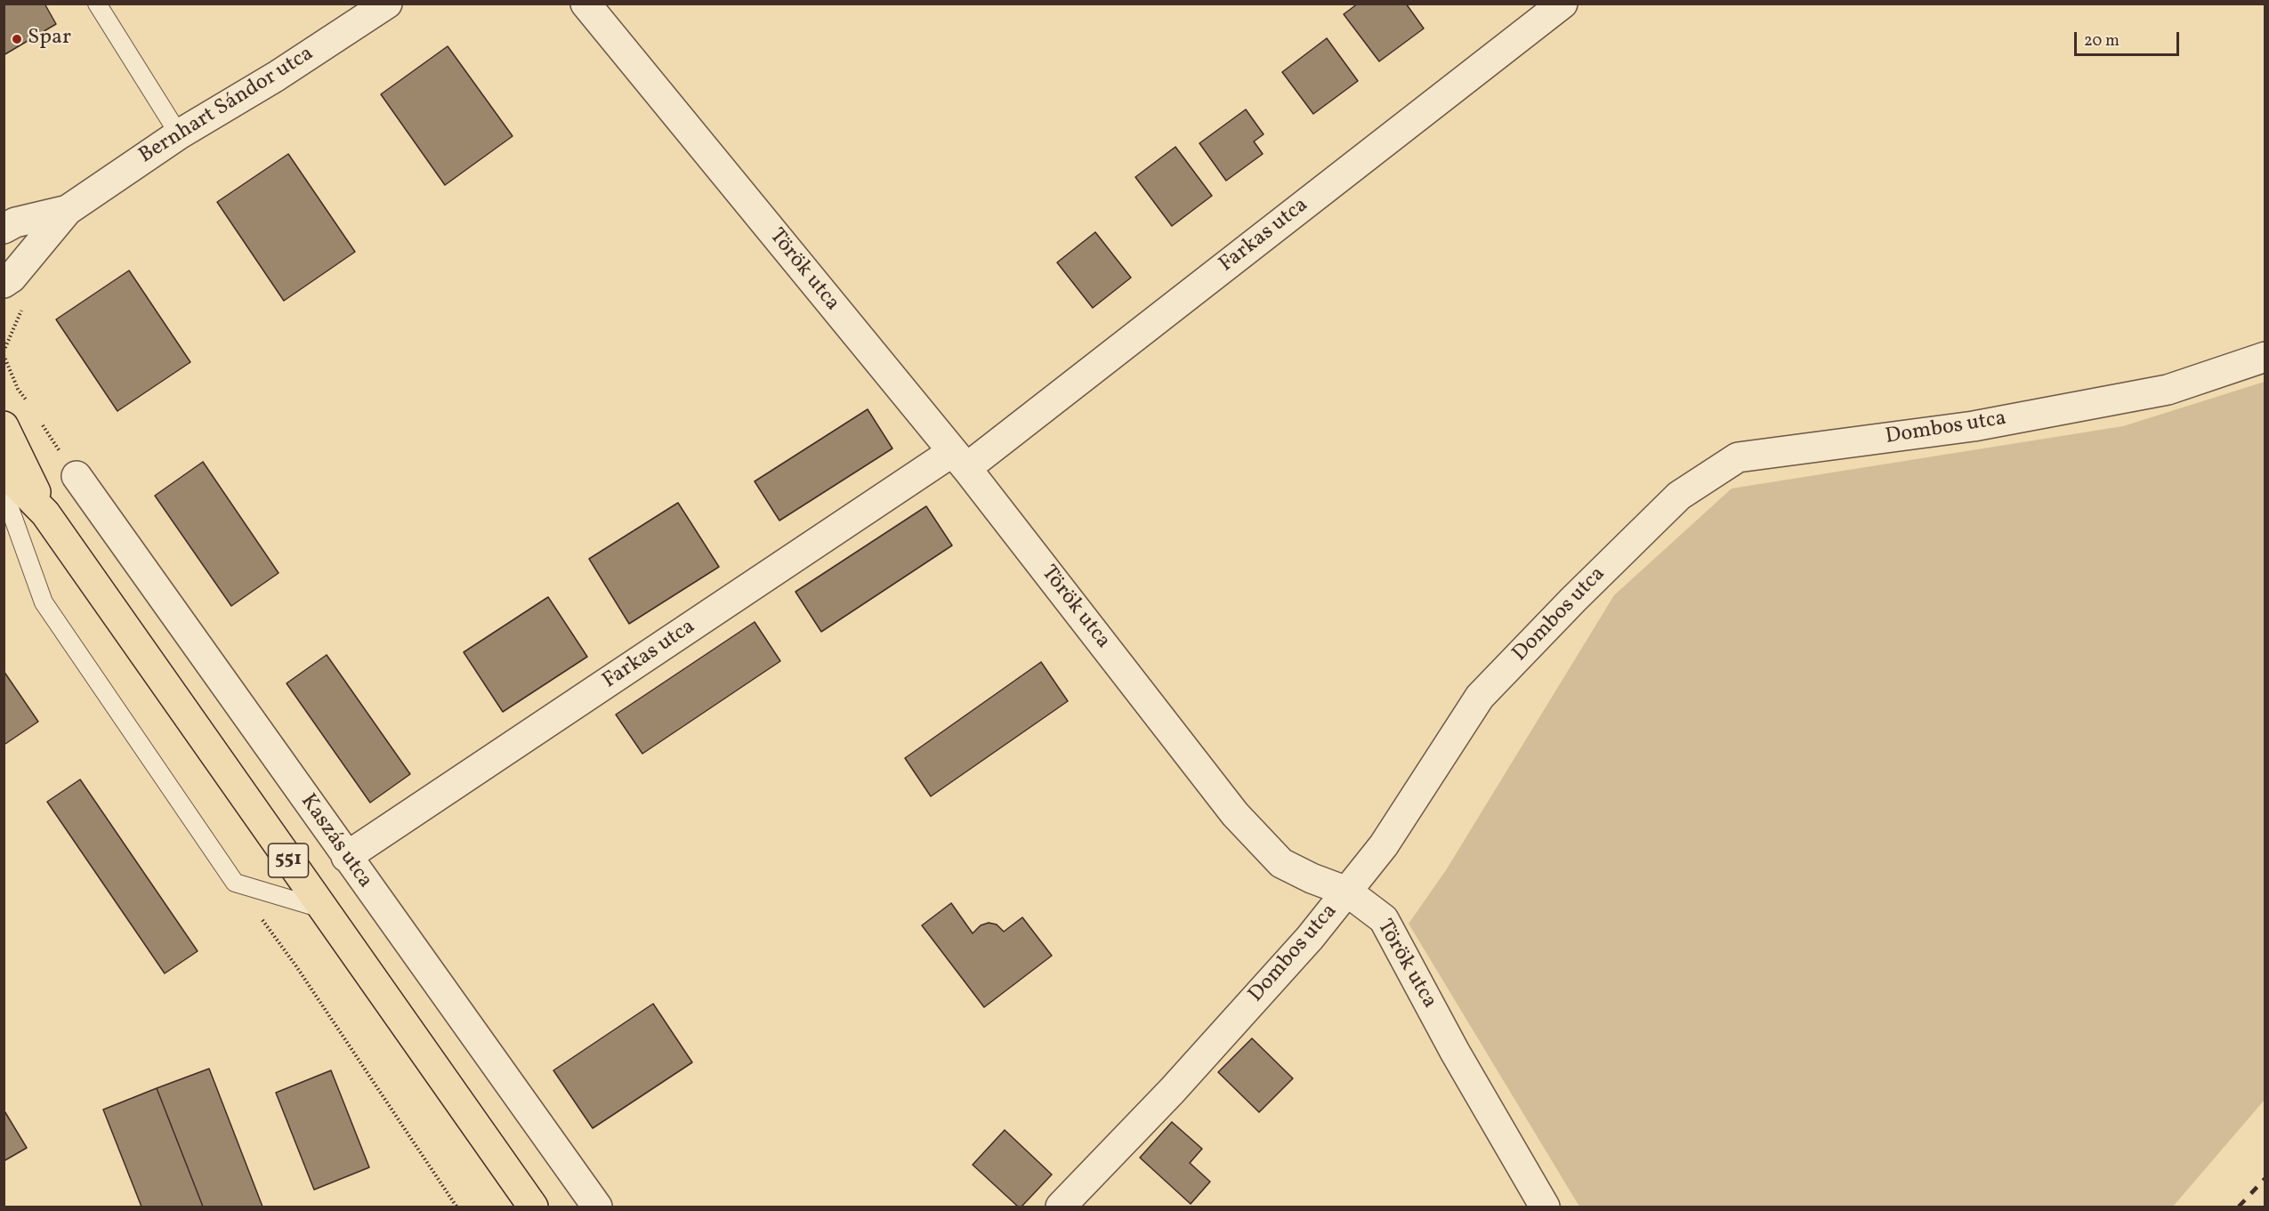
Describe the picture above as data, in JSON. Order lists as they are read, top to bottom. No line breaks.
{"streets":{"main road":["551"],"street":["Bernhart Sándor utca","Farkas utca","Török utca","Dombos utca","Kaszás utca"]},"crossings":[["Farkas utca","Török utca"],["Farkas utca","Kaszás utca"],["Török utca","Dombos utca"]],"places":["Spar"],"scale_bar":"20 m"}
